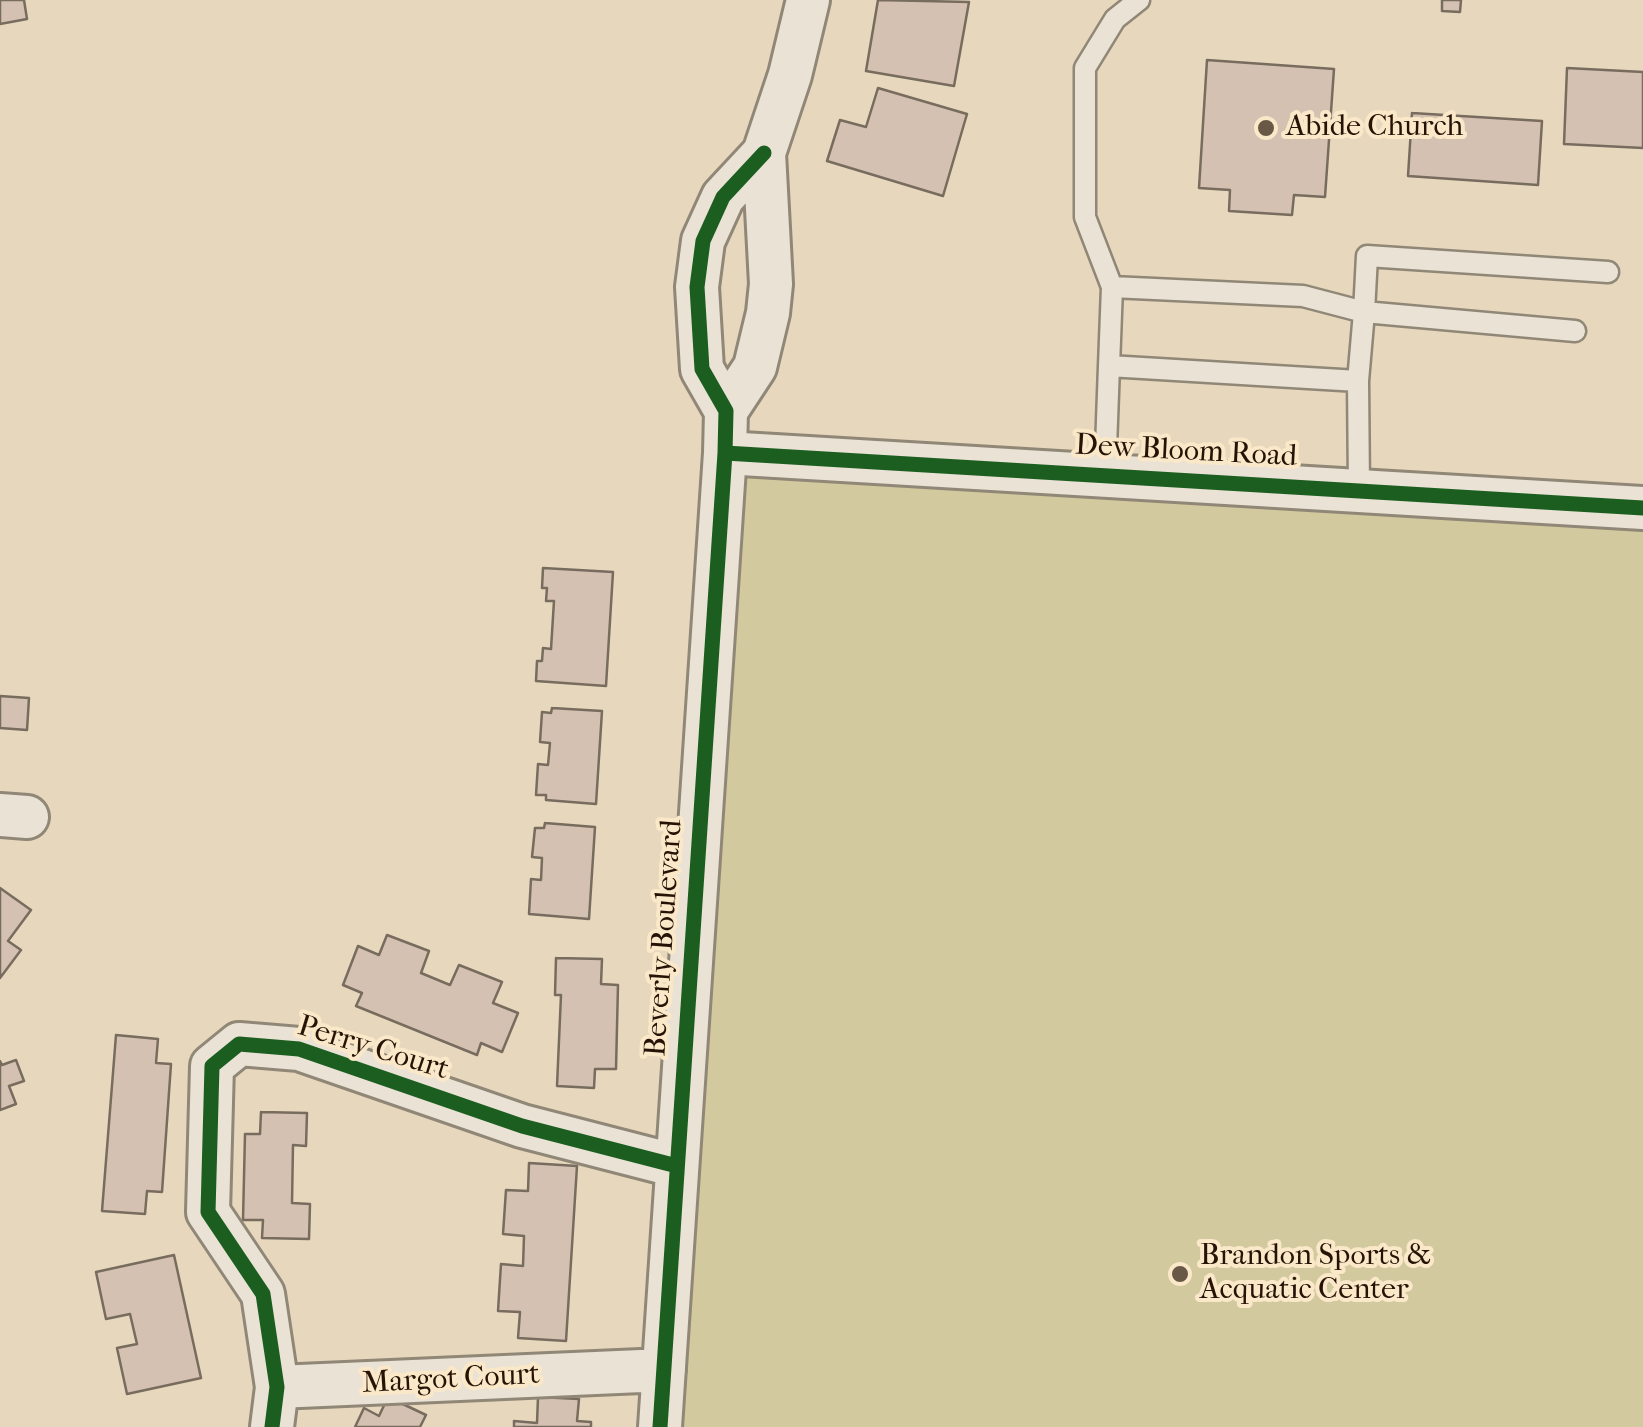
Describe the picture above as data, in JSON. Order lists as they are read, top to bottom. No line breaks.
{"streets":{"street":["Dew Bloom Road","Beverly Boulevard","Perry Court","Margot Court"]},"crossings":[["Dew Bloom Road","Beverly Boulevard"],["Beverly Boulevard","Perry Court"],["Beverly Boulevard","Margot Court"],["Perry Court","Margot Court"]],"places":["Abide Church","Brandon Sports & Acquatic Center"]}
